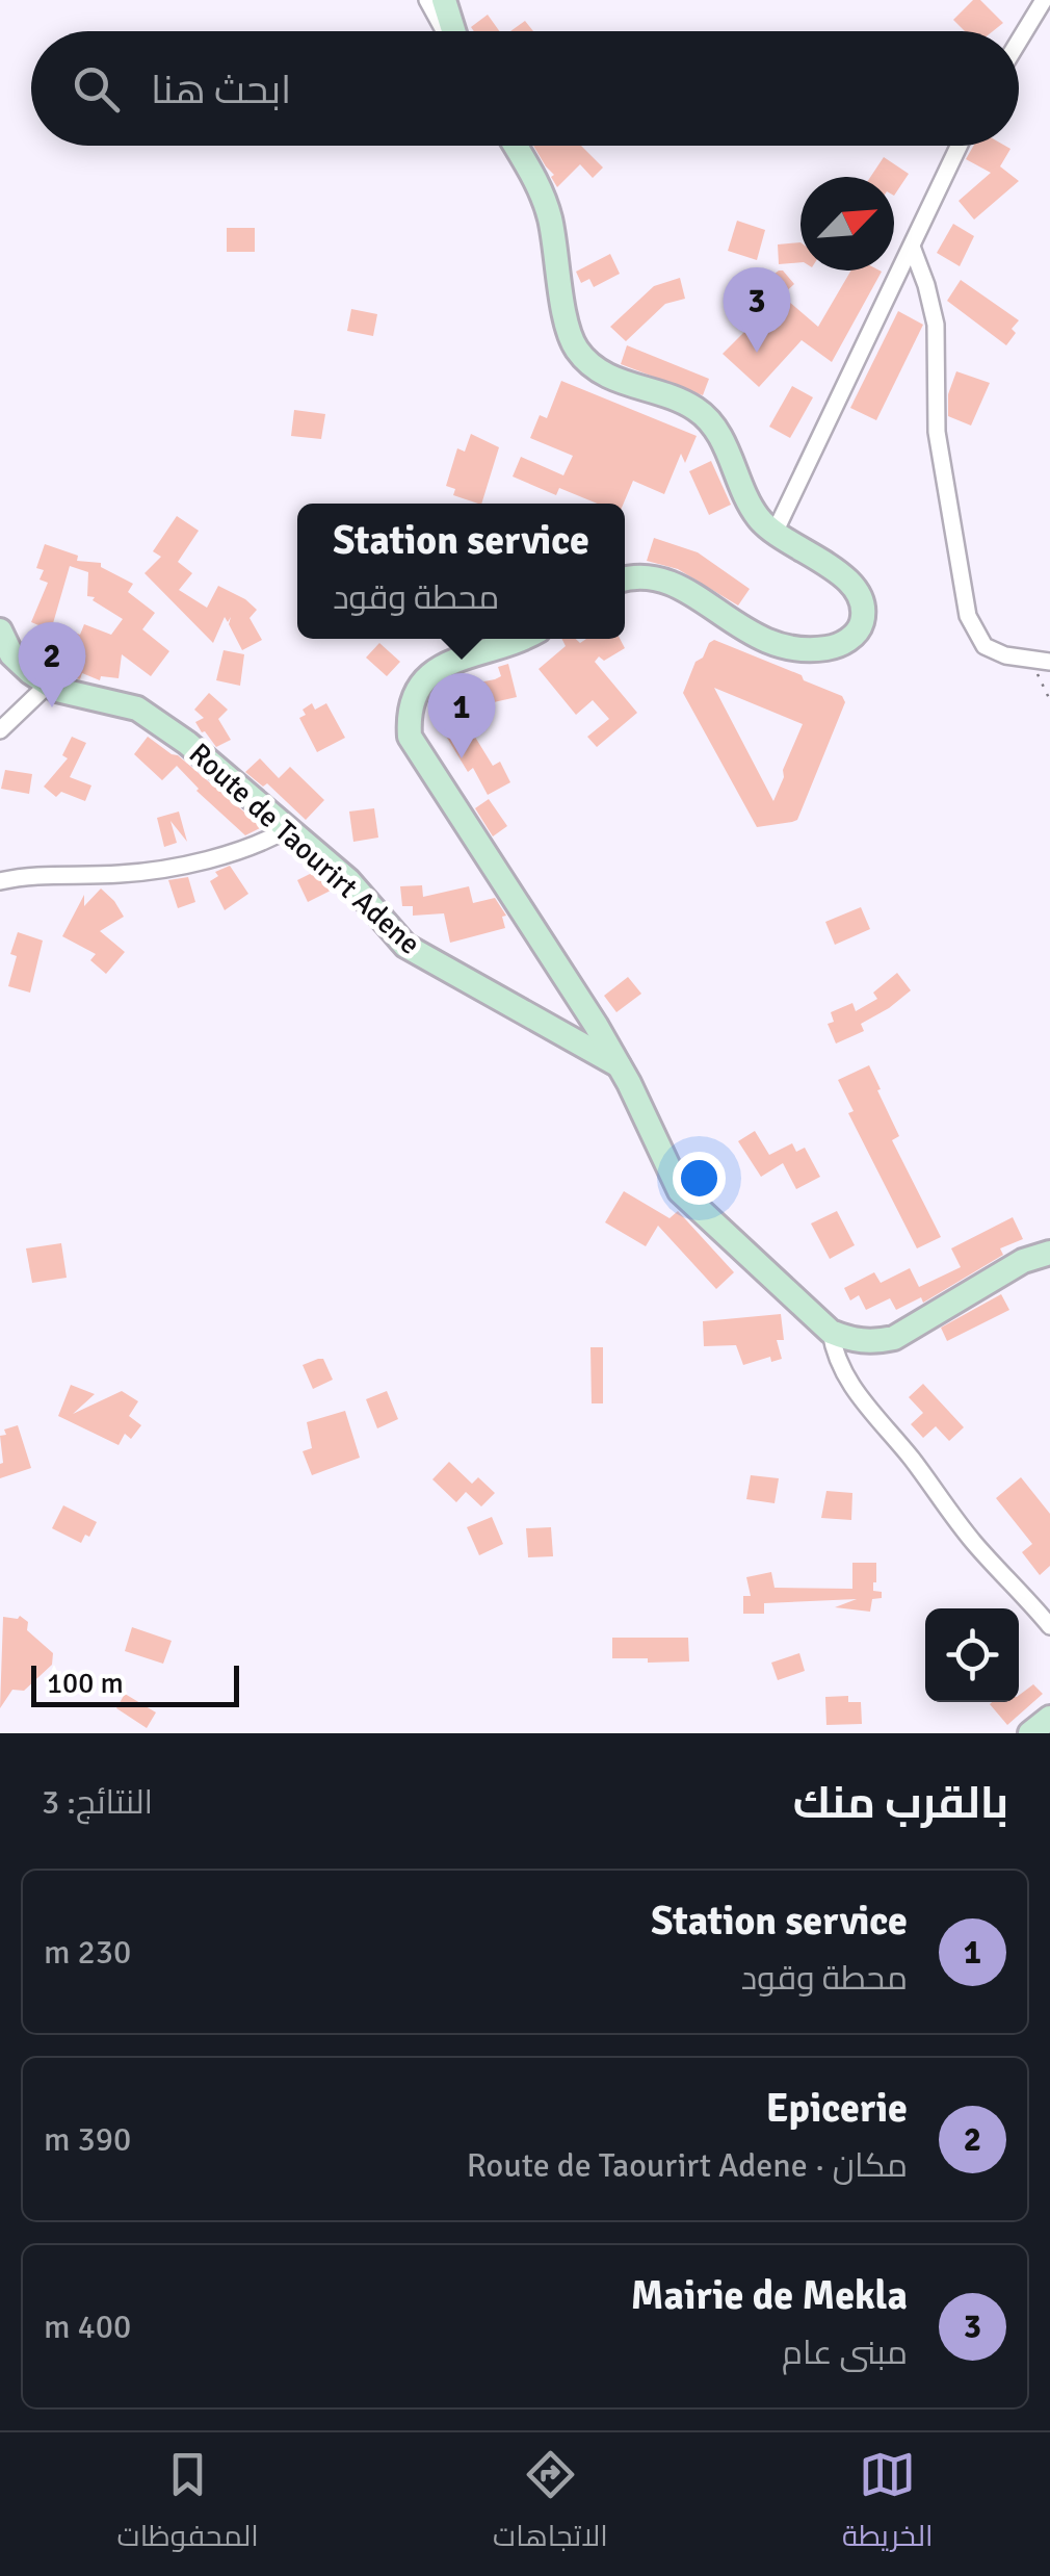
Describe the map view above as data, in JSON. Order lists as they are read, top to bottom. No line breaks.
{"streets":{"main road":["Route de Taourirt Adene"]},"scale_bar":"100 m","north":"top right","page":{"search":"ابحث هنا","pins":["3","2","1"],"popup":["Station service","محطة وقود"],"scale":"100 m","heading":["بالقرب منك","النتائج: 3"],"list":[{"mark":"1","name":"Station service","note":"محطة وقود","value":"230 m"},{"mark":"2","name":"Epicerie","note":"مكان · Route de Taourirt Adene","value":"390 m"},{"mark":"3","name":"Mairie de Mekla","note":"مبنى عام","value":"400 m"}],"nav":["الخريطة","الاتجاهات","المحفوظات"]}}
